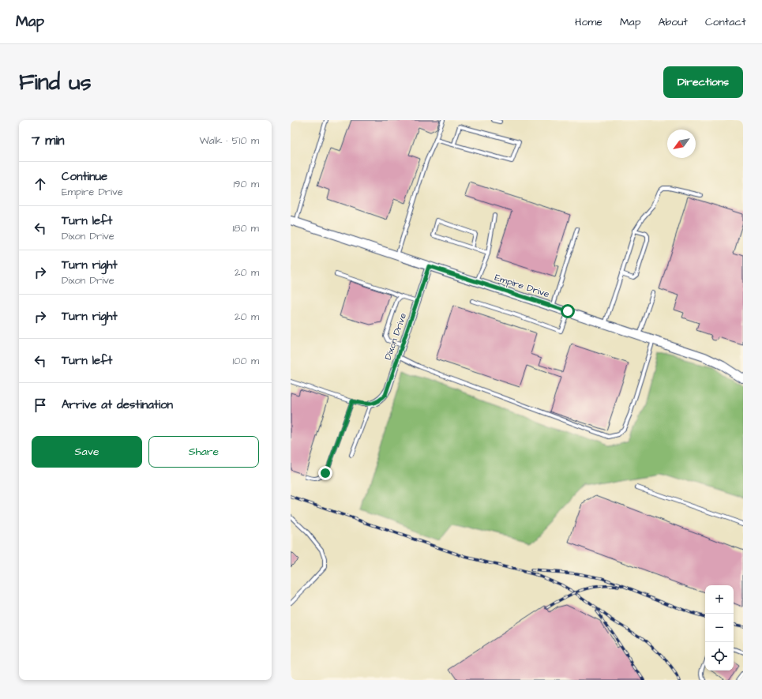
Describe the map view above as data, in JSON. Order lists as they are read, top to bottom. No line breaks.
{"streets":{"street":["Empire Drive","Dixon Drive"]},"crossings":[["Empire Drive","Dixon Drive"]],"north":"bottom left","page":{"header":"Map","nav":["Home","Map","About","Contact"],"buttons":["Directions",["Save","Share"]],"title":"Find us","heading":["7 min","Walk · 510 m"],"list":[["Continue","Empire Drive","190 m"],["Turn left","Dixon Drive","180 m"],["Turn right","Dixon Drive","20 m"],["Turn right","20 m"],["Turn left","100 m"],"Arrive at destination"],"map_buttons":["+","−"]}}
